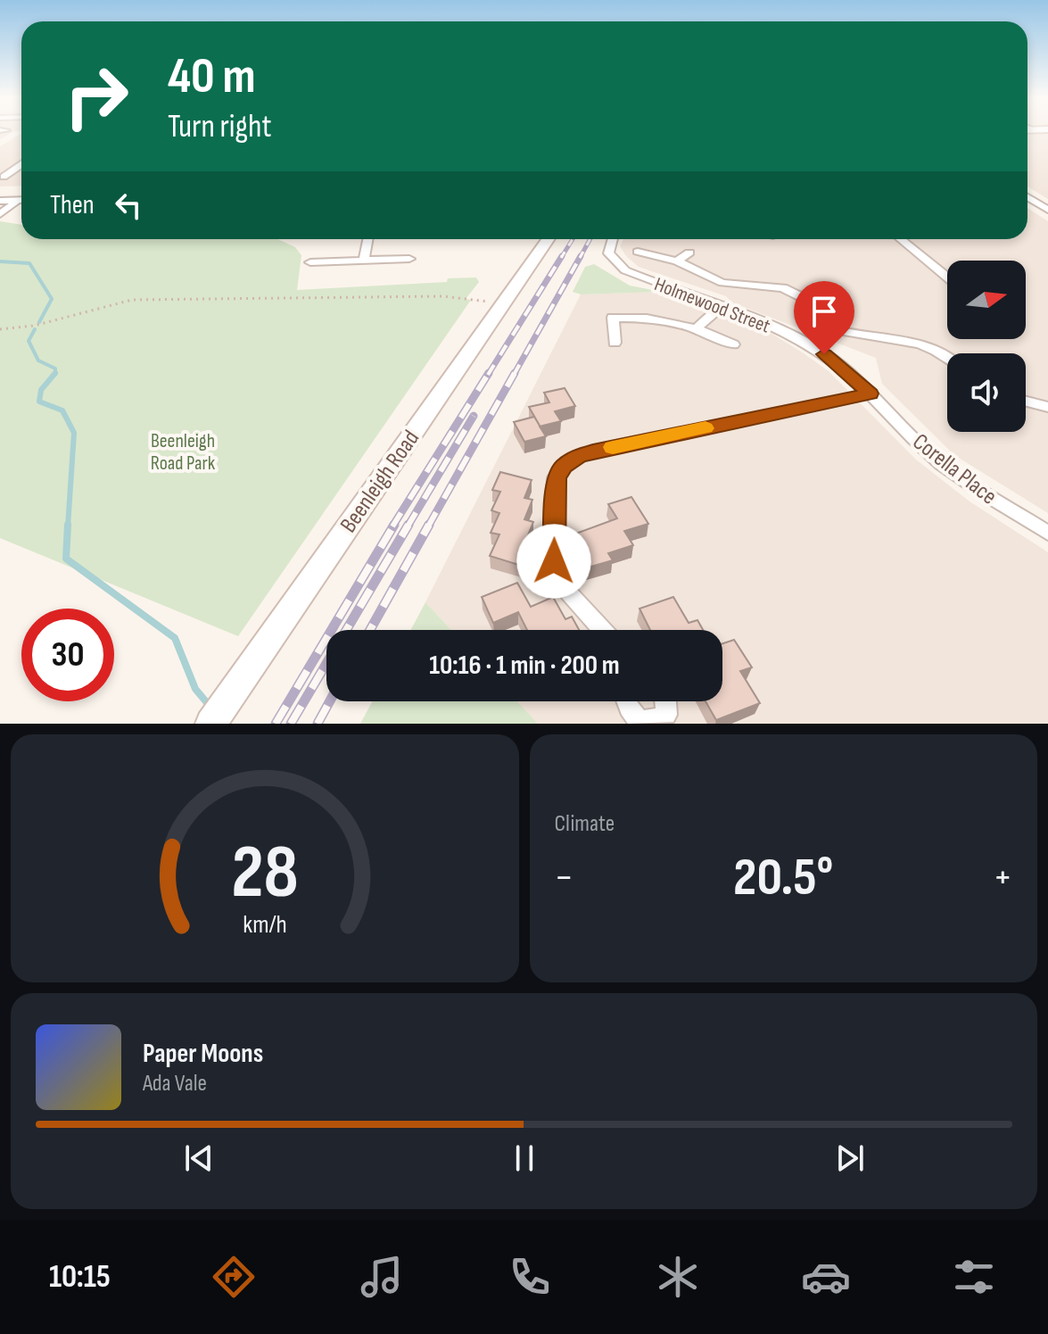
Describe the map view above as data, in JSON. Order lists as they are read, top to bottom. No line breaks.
{"streets":{"main road":["Beenleigh Road"],"street":["Holmewood Street","Corella Place"]},"crossings":[["Holmewood Street","Corella Place"]],"parks":["Beenleigh Road Park"],"north":"right","page":{"turn":["40 m","Turn right"],"then":"Then","limit":"30","trip":"10:16 · 1 min · 200 m","tile":"Climate","heat":["−","20.5°","+"],"song":["Paper Moons","Ada Vale"],"tabs":"10:15","gauge":["28","km/h"]}}
